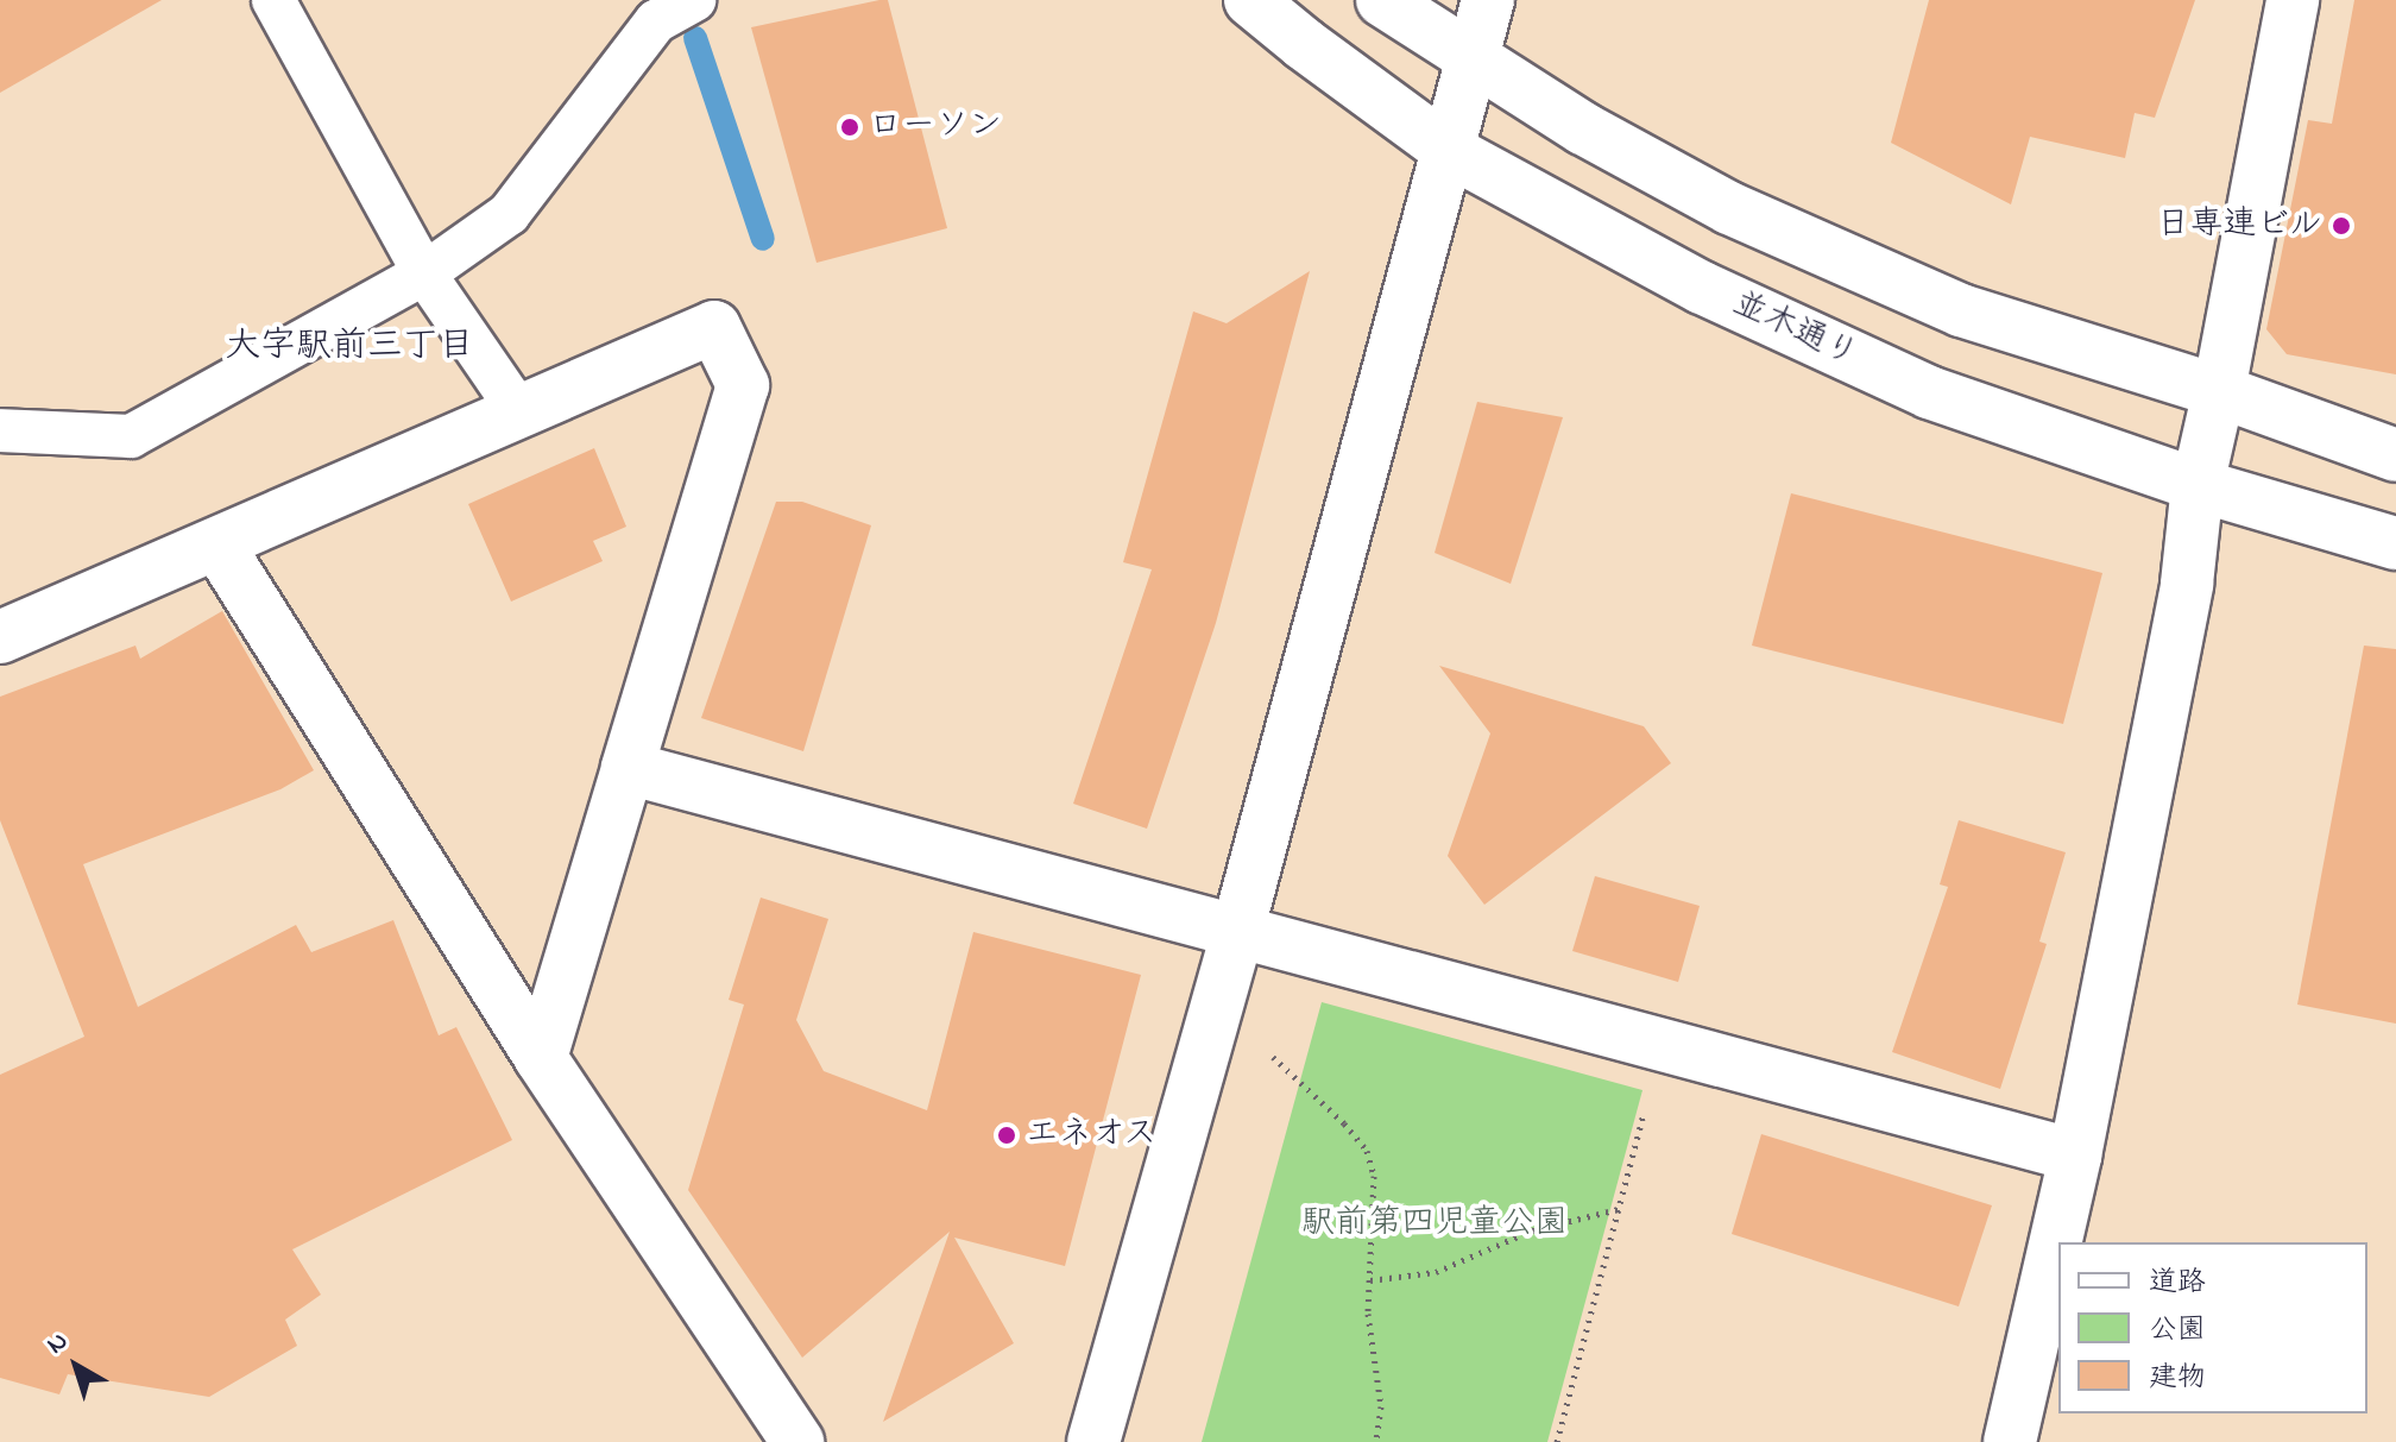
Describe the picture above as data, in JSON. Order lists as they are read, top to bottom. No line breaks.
{"streets":{"street":["並木通り"]},"districts":["大字駅前三丁目"],"parks":["駅前第四児童公園"],"places":["ローソン","日専連ビル","エネオス"],"legend":["道路","公園","建物"],"north":"top left"}
